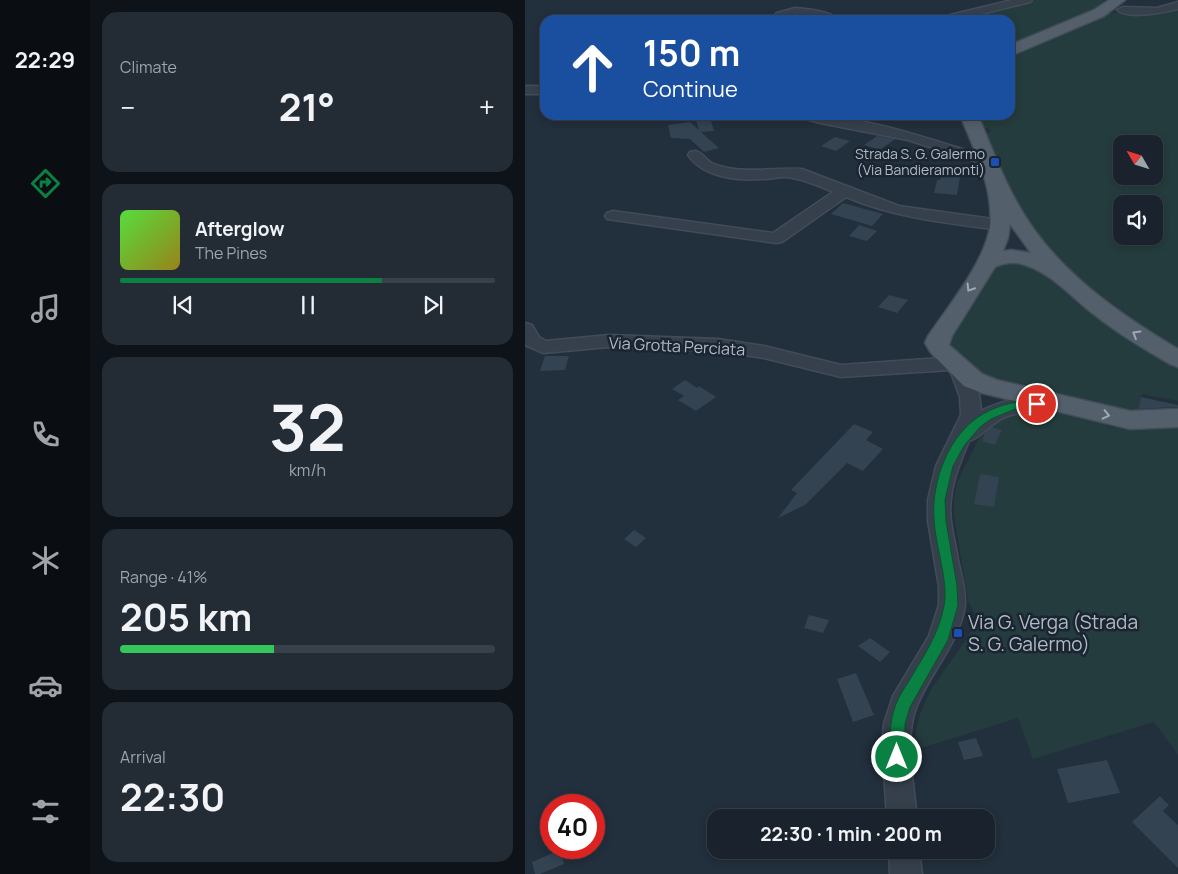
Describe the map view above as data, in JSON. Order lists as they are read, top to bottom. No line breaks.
{"streets":{"street":["Via Grotta Perciata"]},"places":{"transit":["Strada S. G. Galermo (Via Bandieramonti)","Via G. Verga (Strada S. G. Galermo)"]},"north":"top left","page":{"tabs":"22:29","tile":["Climate",["32","km/h"],["Range · 41%","205 km"],["Arrival","22:30"]],"turn":["150 m","Continue"],"heat":["−","21°","+"],"song":["Afterglow","The Pines"],"limit":"40","trip":"22:30 · 1 min · 200 m"}}
